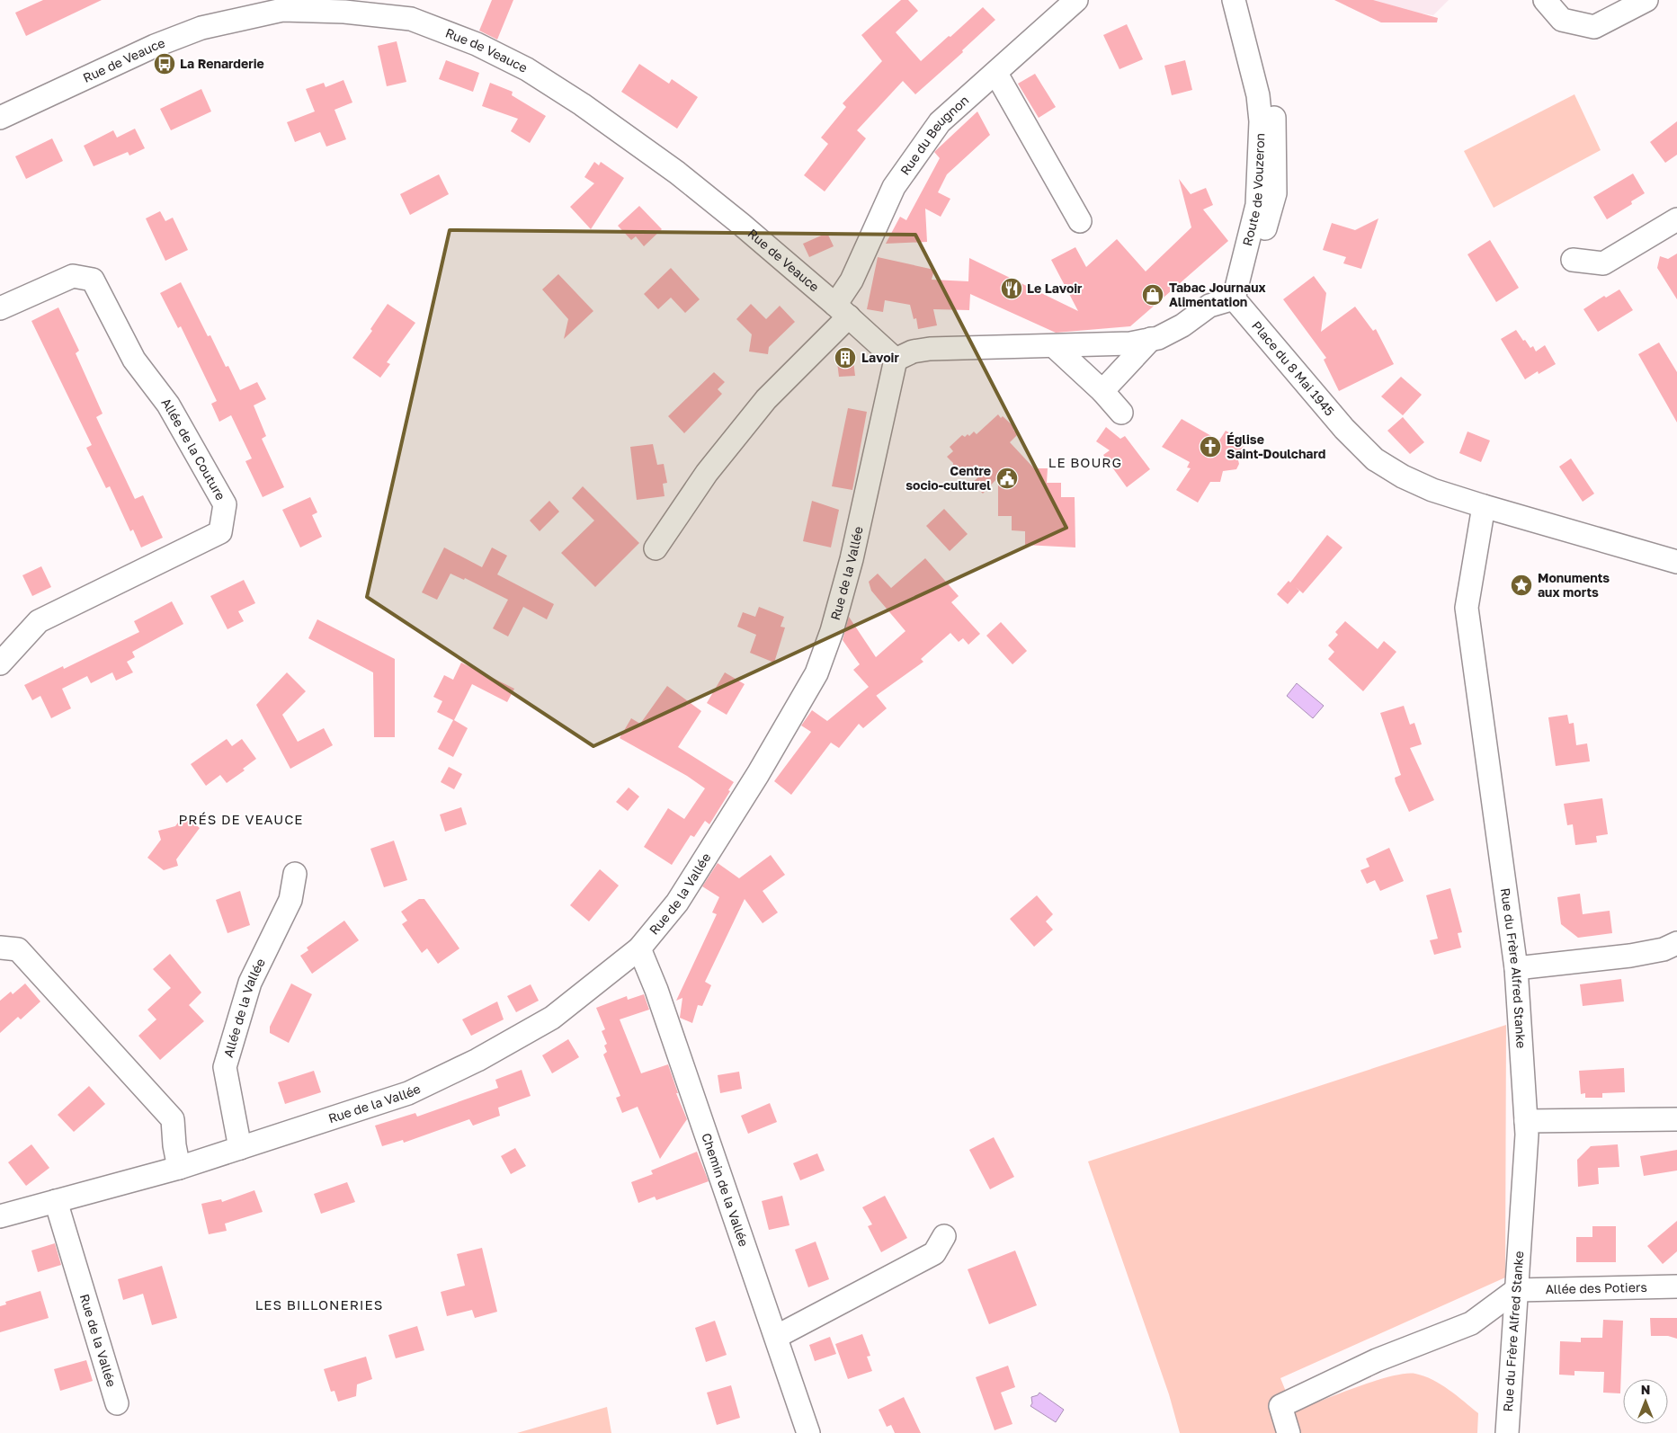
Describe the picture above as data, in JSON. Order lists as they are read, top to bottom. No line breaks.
{"streets":{"street":["Rue de Veauce","Rue du Beugnon","Route de Vouzeron","Place du 8 Mai 1945","Allée de la Couture","Rue de la Vallée","Rue du Frère Alfred Stanke","Allée de la Vallée","Chemin de la Vallée","Allée des Potiers"]},"crossings":[["Rue de Veauce","Rue du Beugnon"],["Rue de Veauce","Rue de la Vallée"],["Route de Vouzeron","Place du 8 Mai 1945"],["Place du 8 Mai 1945","Rue du Frère Alfred Stanke"],["Rue de la Vallée","Allée de la Vallée"],["Rue de la Vallée","Chemin de la Vallée"],["Rue du Frère Alfred Stanke","Allée des Potiers"]],"districts":["LE BOURG","PRÉS DE VEAUCE","LES BILLONERIES"],"places":{"bus stop":["La Renarderie"],"restaurant":["Le Lavoir"],"shop":["Tabac Journaux Alimentation"],"building":["Lavoir"],"church":["Église Saint-Doulchard"],"public building":["Centre socio-culturel"],"place":["Monuments aux morts"]},"north":"top"}
